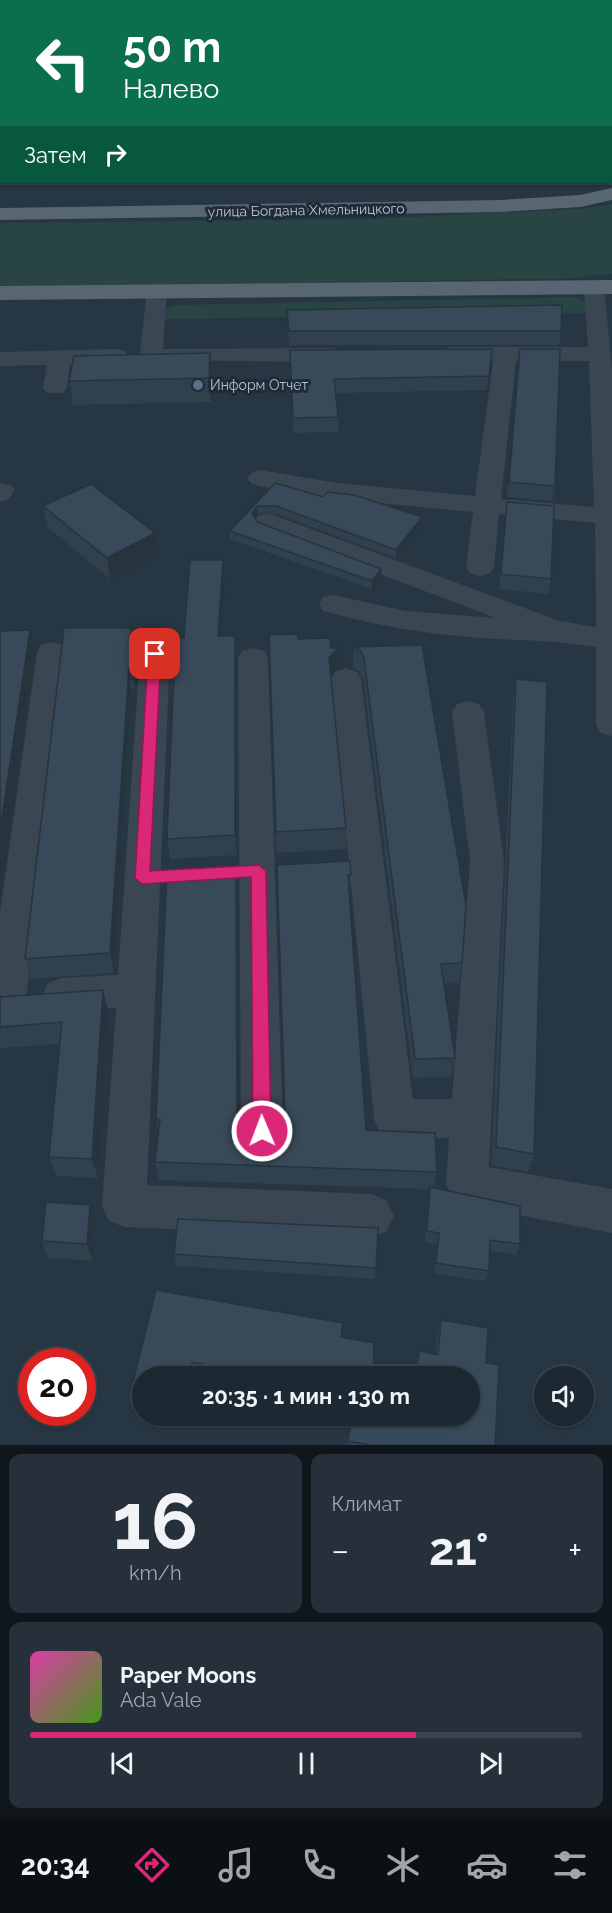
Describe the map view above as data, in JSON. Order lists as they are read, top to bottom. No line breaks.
{"streets":{"main road":["улица Богдана Хмельницкого"]},"places":["Информ Отчет"],"page":{"turn":["50 m","Налево"],"then":"Затем","limit":"20","trip":"20:35 · 1 мин · 130 m","tile":[["16","km/h"],"Климат"],"heat":["−","21°","+"],"song":["Paper Moons","Ada Vale"],"tabs":"20:34"}}
